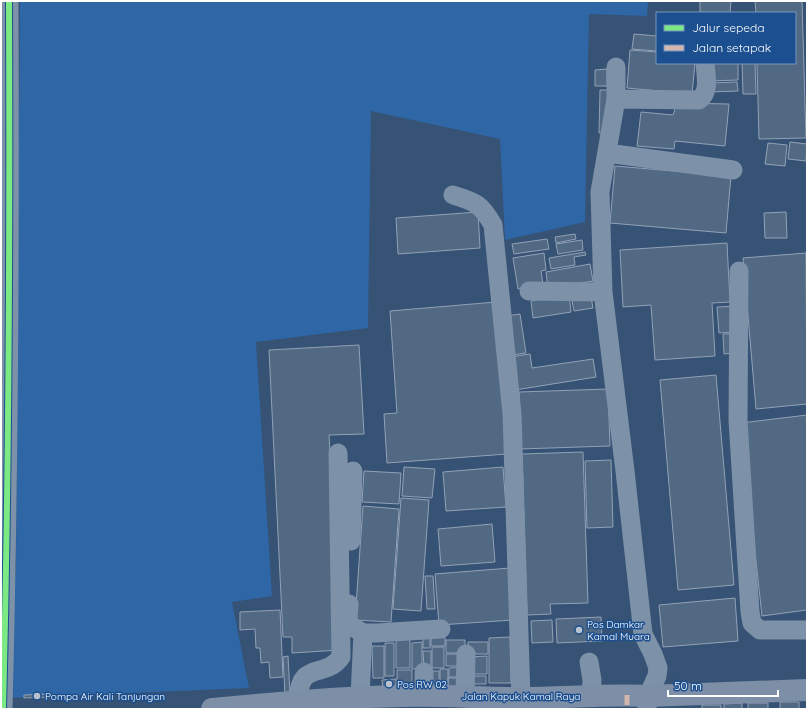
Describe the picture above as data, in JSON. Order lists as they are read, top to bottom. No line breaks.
{"streets":{"main road":["Jalan Kapuk Kamal Raya"]},"places":["Pos Damkar Kamal Muara","Pos RW 02","Pompa Air Kali Tanjungan"],"legend":["Jalur sepeda","Jalan setapak"],"scale_bar":"50 m"}
